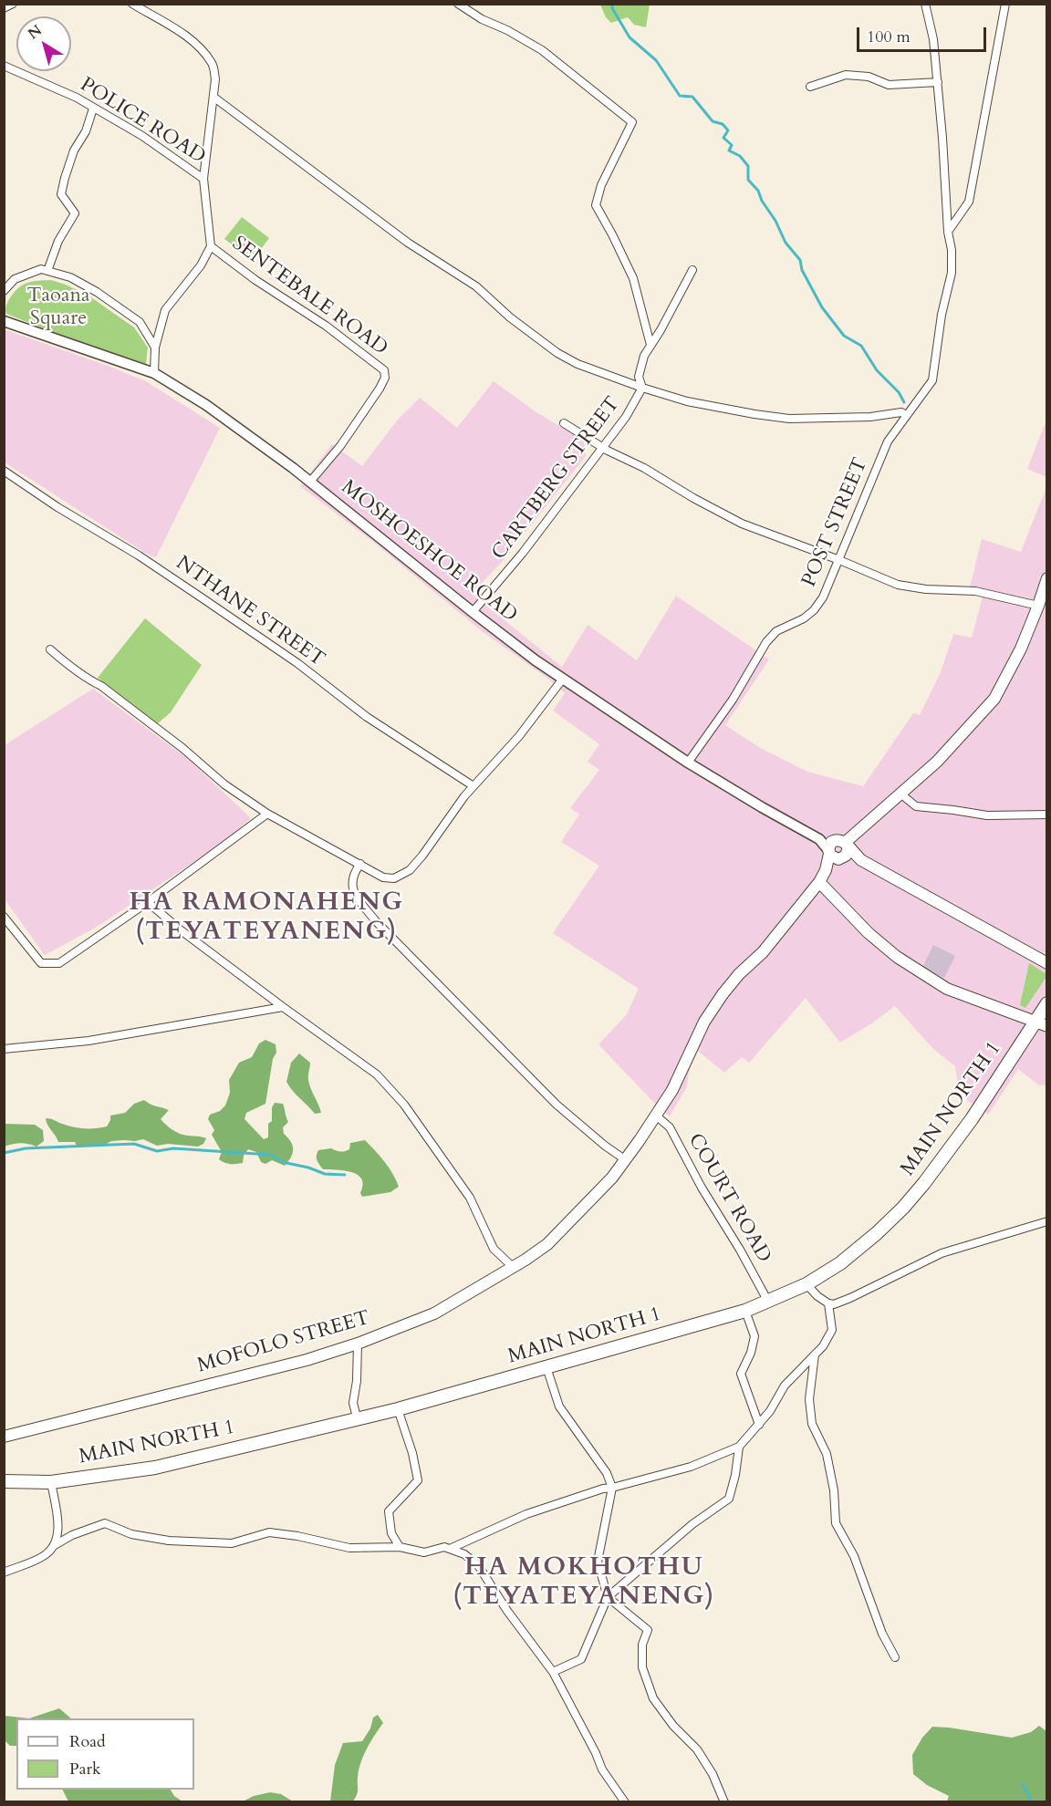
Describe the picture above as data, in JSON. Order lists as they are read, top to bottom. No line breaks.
{"streets":{"main road":["MOSHOESHOE ROAD","MAIN NORTH 1","MOFOLO STREET"],"street":["POLICE ROAD","SENTEBALE ROAD","CARTBERG STREET","POST STREET","NTHANE STREET","COURT ROAD"]},"crossings":[["POLICE ROAD","SENTEBALE ROAD"],["SENTEBALE ROAD","MOSHOESHOE ROAD"],["CARTBERG STREET","MOSHOESHOE ROAD"],["POST STREET","MOSHOESHOE ROAD"],["MOSHOESHOE ROAD","MOFOLO STREET"],["MAIN NORTH 1","COURT ROAD"],["COURT ROAD","MOFOLO STREET"]],"districts":["HA RAMONAHENG (TEYATEYANENG)","HA MOKHOTHU (TEYATEYANENG)"],"parks":["Taoana Square"],"legend":["Road","Park"],"scale_bar":"100 m","north":"top left"}
